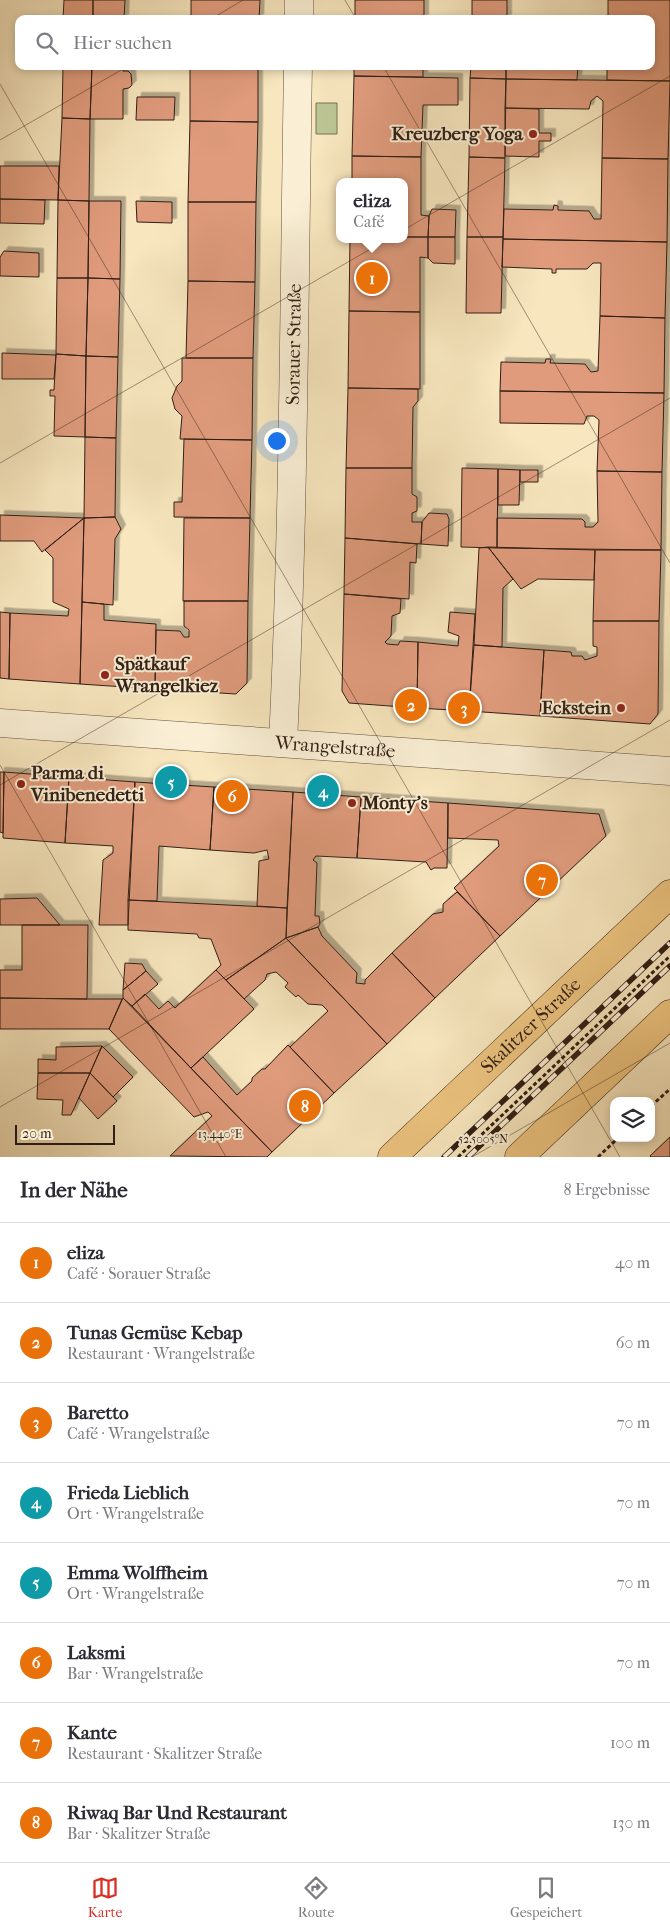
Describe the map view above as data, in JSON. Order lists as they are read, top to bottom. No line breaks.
{"streets":{"main road":["Skalitzer Straße"],"street":["Sorauer Straße","Wrangelstraße"]},"crossings":[["Sorauer Straße","Wrangelstraße"]],"places":["Kreuzberg Yoga","Spätkauf Wrangelkiez","Eckstein","Parma di Vinibenedetti","Monty's"],"scale_bar":"20 m","page":{"search":"Hier suchen","popup":["eliza","Café"],"pins":["1","2","3","5","4","6","7","8"],"scale":"20 m","heading":["In der Nähe","8 Ergebnisse"],"list":[{"mark":"1","name":"eliza","note":"Café · Sorauer Straße","value":"40 m"},{"mark":"2","name":"Tunas Gemüse Kebap","note":"Restaurant · Wrangelstraße","value":"60 m"},{"mark":"3","name":"Baretto","note":"Café · Wrangelstraße","value":"70 m"},{"mark":"4","name":"Frieda Lieblich","note":"Ort · Wrangelstraße","value":"70 m"},{"mark":"5","name":"Emma Wolffheim","note":"Ort · Wrangelstraße","value":"70 m"},{"mark":"6","name":"Laksmi","note":"Bar · Wrangelstraße","value":"70 m"},{"mark":"7","name":"Kante","note":"Restaurant · Skalitzer Straße","value":"100 m"},{"mark":"8","name":"Riwaq Bar Und Restaurant","note":"Bar · Skalitzer Straße","value":"130 m"}],"nav":["Karte","Route","Gespeichert"]},"coordinates":["13.440°E","52.5005°N"]}
